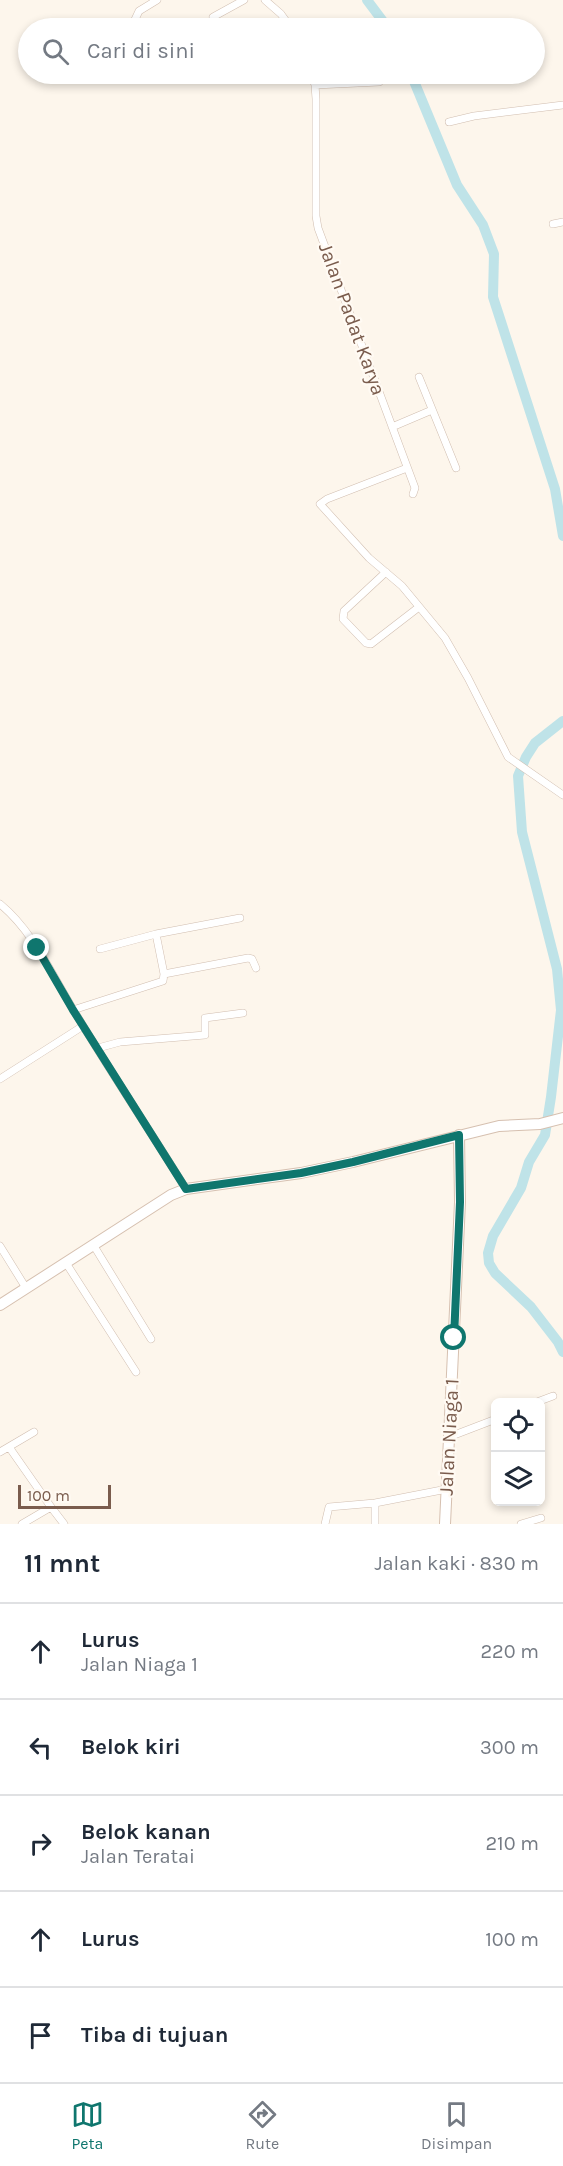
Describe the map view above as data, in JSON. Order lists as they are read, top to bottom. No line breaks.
{"streets":{"street":["Jalan Padat Karya","Jalan Niaga 1"]},"scale_bar":"100 m","page":{"search":"Cari di sini","scale":"100 m","heading":["11 mnt","Jalan kaki · 830 m"],"list":[["Lurus","Jalan Niaga 1","220 m"],["Belok kiri","300 m"],["Belok kanan","Jalan Teratai","210 m"],["Lurus","100 m"],"Tiba di tujuan"],"nav":["Peta","Rute","Disimpan"]}}
